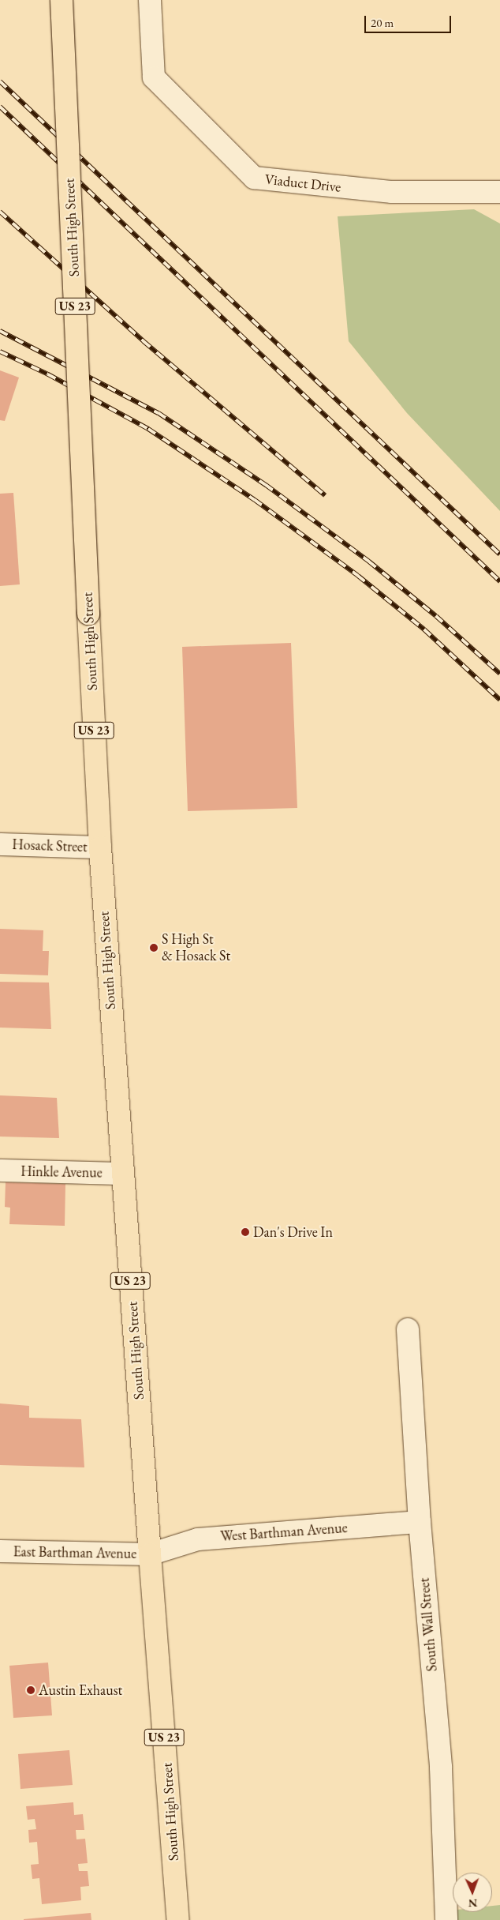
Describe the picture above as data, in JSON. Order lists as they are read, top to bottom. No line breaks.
{"streets":{"main road":["South High Street","US 23"],"street":["Viaduct Drive","Hosack Street","Hinkle Avenue","West Barthman Avenue","East Barthman Avenue","South Wall Street"]},"crossings":[["South High Street","Hosack Street"],["South High Street","Hinkle Avenue"],["South High Street","West Barthman Avenue"],["South High Street","East Barthman Avenue"],["West Barthman Avenue","East Barthman Avenue"],["West Barthman Avenue","South Wall Street"]],"places":["S High St & Hosack St","Dan's Drive In","Austin Exhaust"],"scale_bar":"20 m","north":"bottom"}
